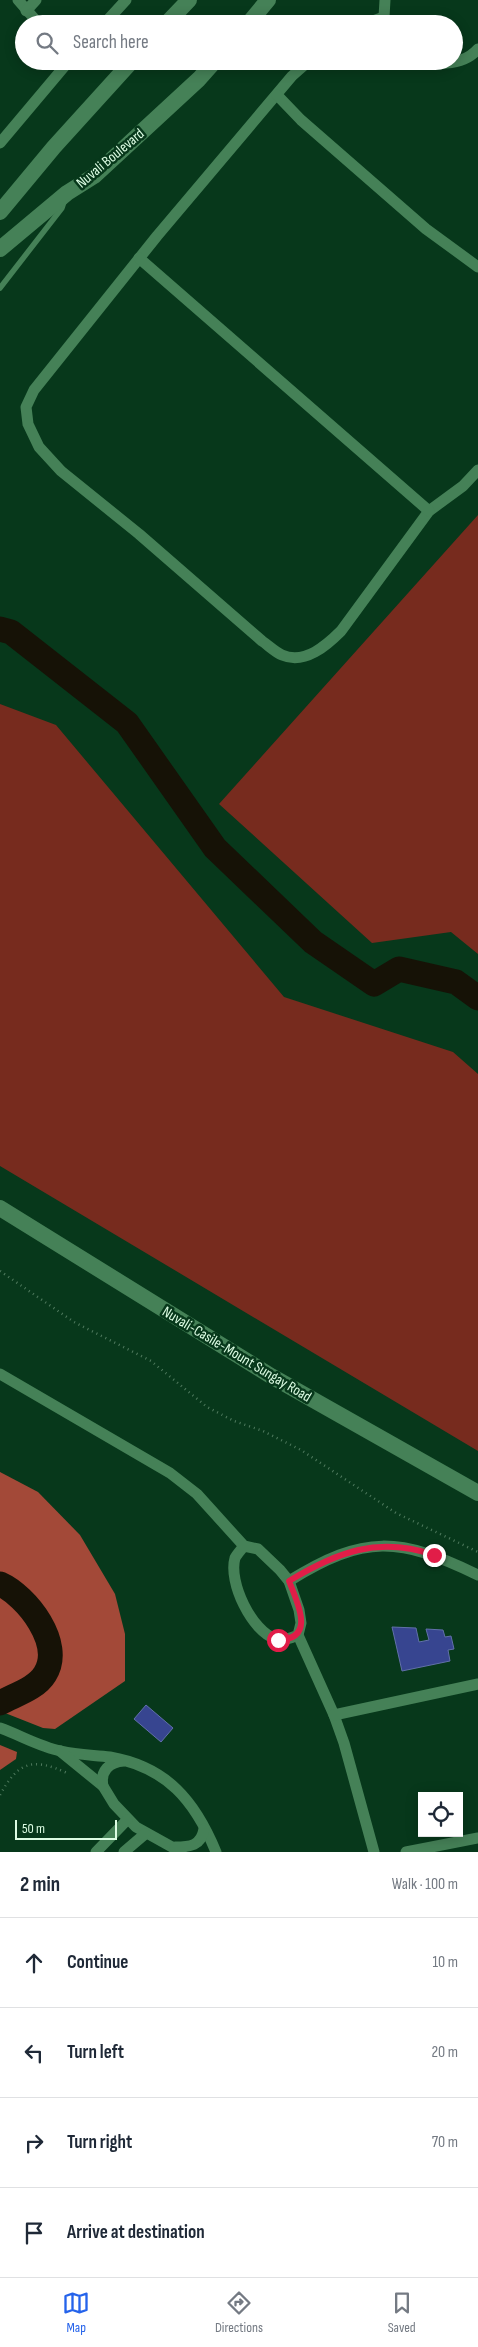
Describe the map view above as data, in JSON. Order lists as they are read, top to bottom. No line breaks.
{"streets":{"street":["Nuvali Boulevard","Nuvali-Casile-Mount Sungay Road"]},"scale_bar":"50 m","page":{"search":"Search here","scale":"50 m","heading":["2 min","Walk · 100 m"],"list":[["Continue","10 m"],["Turn left","20 m"],["Turn right","70 m"],"Arrive at destination"],"nav":["Map","Directions","Saved"]}}
